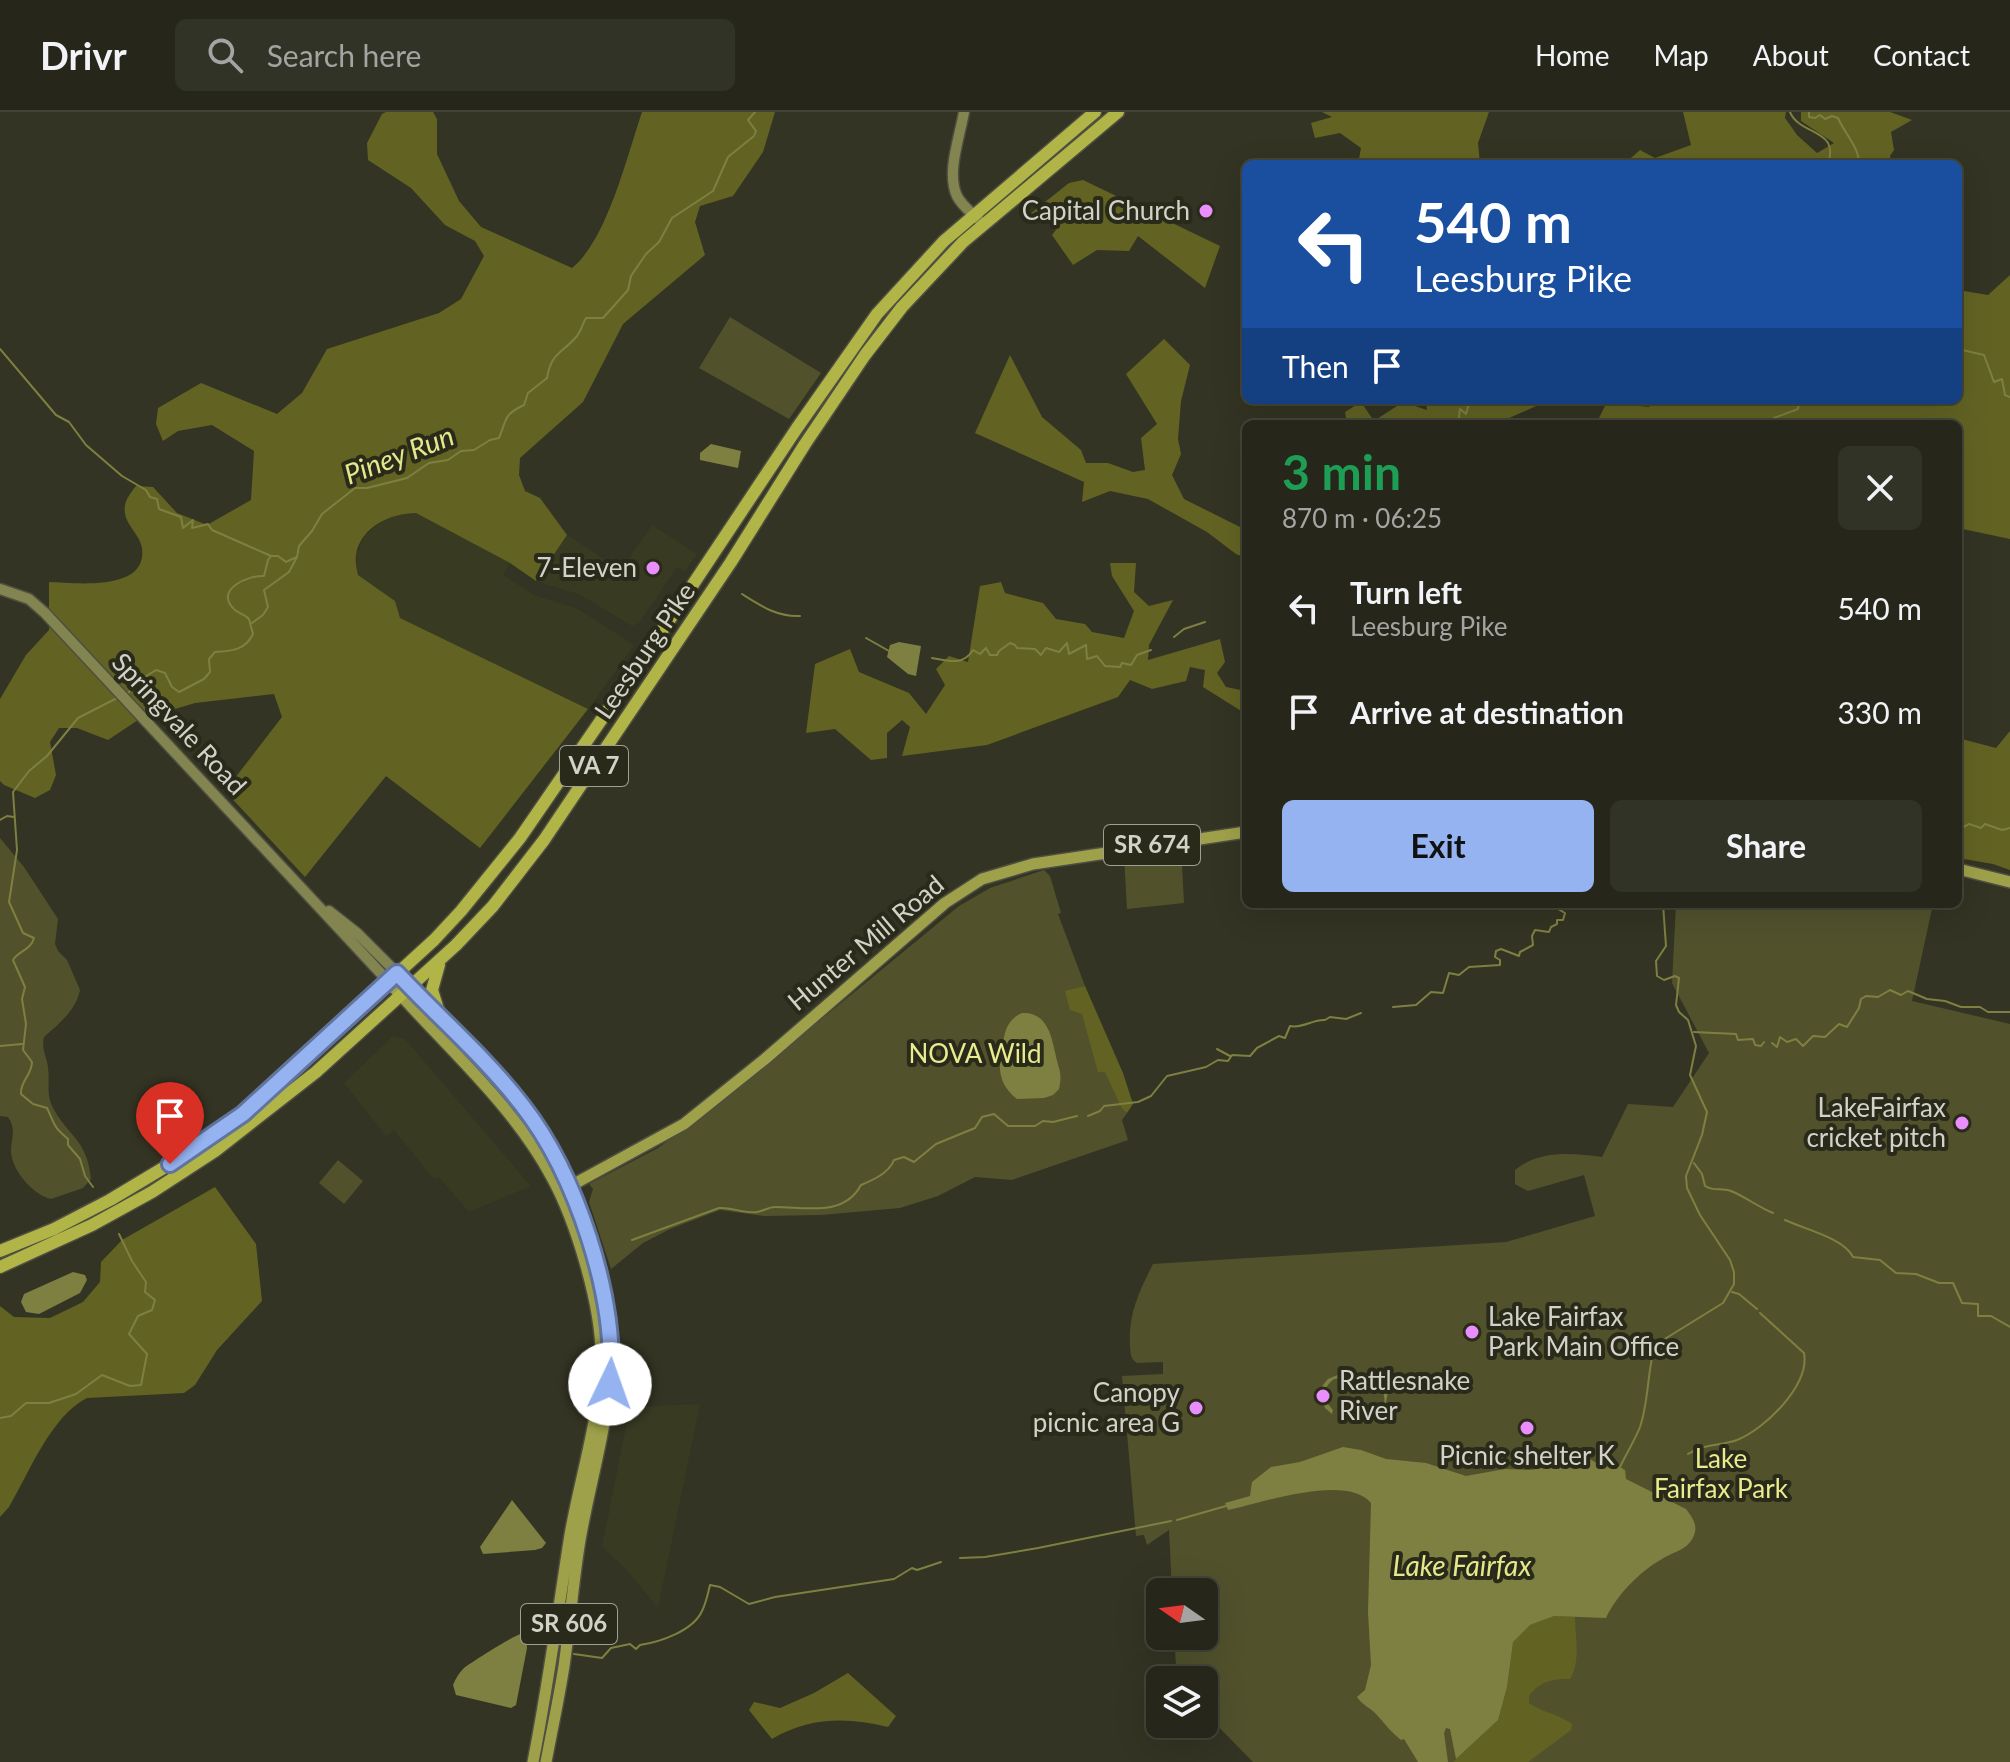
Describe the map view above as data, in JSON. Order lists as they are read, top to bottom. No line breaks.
{"streets":{"highway":["Leesburg Pike","VA 7"],"main road":["Springvale Road","SR 674","Hunter Mill Road","SR 606"]},"crossings":[["Leesburg Pike","Springvale Road"],["Leesburg Pike","SR 606"],["Springvale Road","SR 606"],["Hunter Mill Road","SR 606"]],"water":["Piney Run","Lake Fairfax"],"parks":["NOVA Wild","Lake Fairfax Park"],"places":["Capital Church","7-Eleven","LakeFairfax cricket pitch","Lake Fairfax Park Main Office","Rattlesnake River","Canopy picnic area G","Picnic shelter K"],"north":"left","page":{"header":"Drivr","search":"Search here","nav":["Home","Map","About","Contact"],"turn":["540 m","Leesburg Pike"],"then":"Then","heading":["3 min","870 m · 06:25"],"list":[{"name":"Turn left","note":"Leesburg Pike","value":"540 m"},{"name":"Arrive at destination","value":"330 m"}],"buttons":["Exit","Share"]}}
